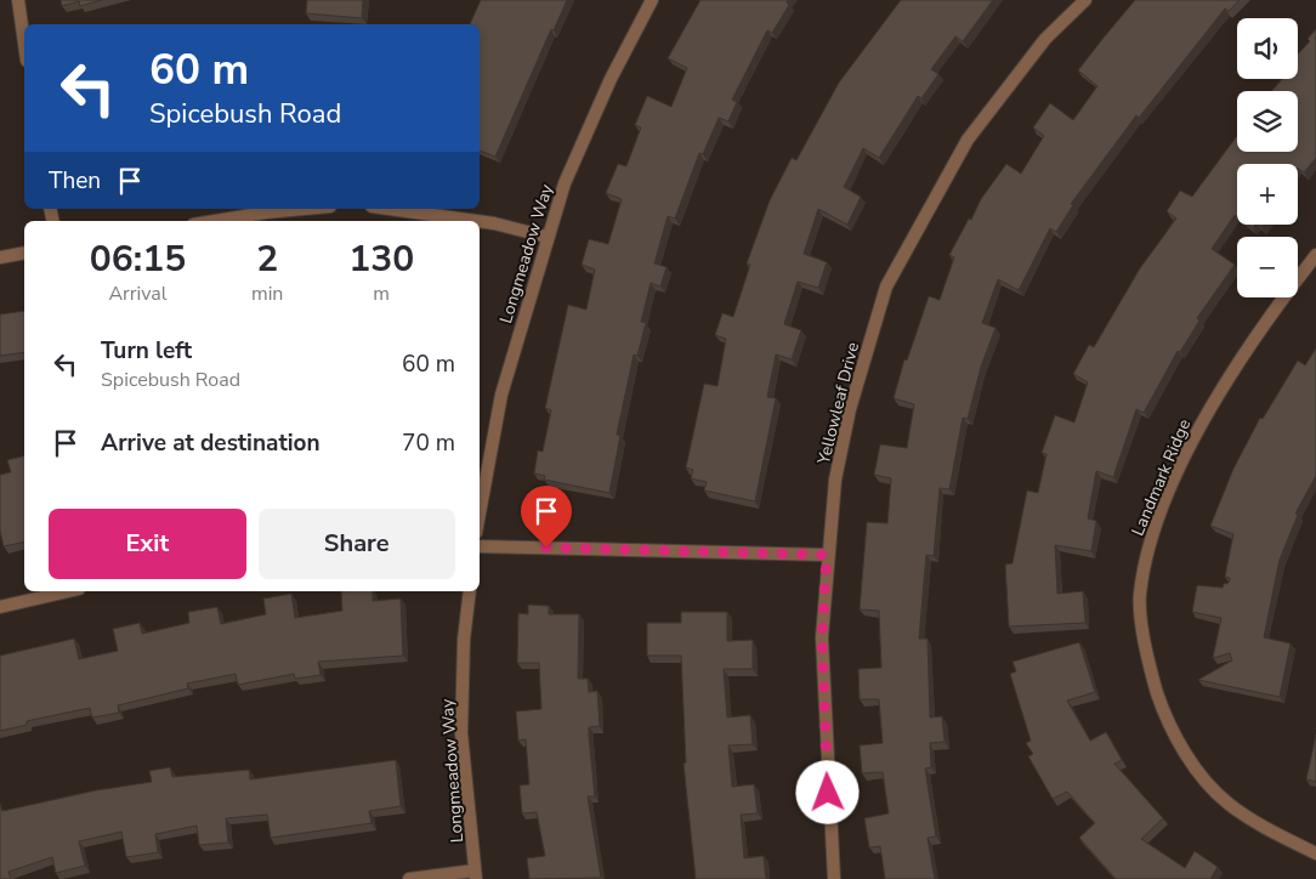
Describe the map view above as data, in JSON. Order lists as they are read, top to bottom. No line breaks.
{"streets":{"street":["Longmeadow Way","Yellowleaf Drive","Landmark Ridge"]},"page":{"map_buttons":["+","−"],"turn":["60 m","Spicebush Road"],"then":"Then","eta":["06:15","Arrival","2","min","130","m"],"list":[{"name":"Turn left","note":"Spicebush Road","value":"60 m"},{"name":"Arrive at destination","value":"70 m"}],"buttons":["Exit","Share"]}}
